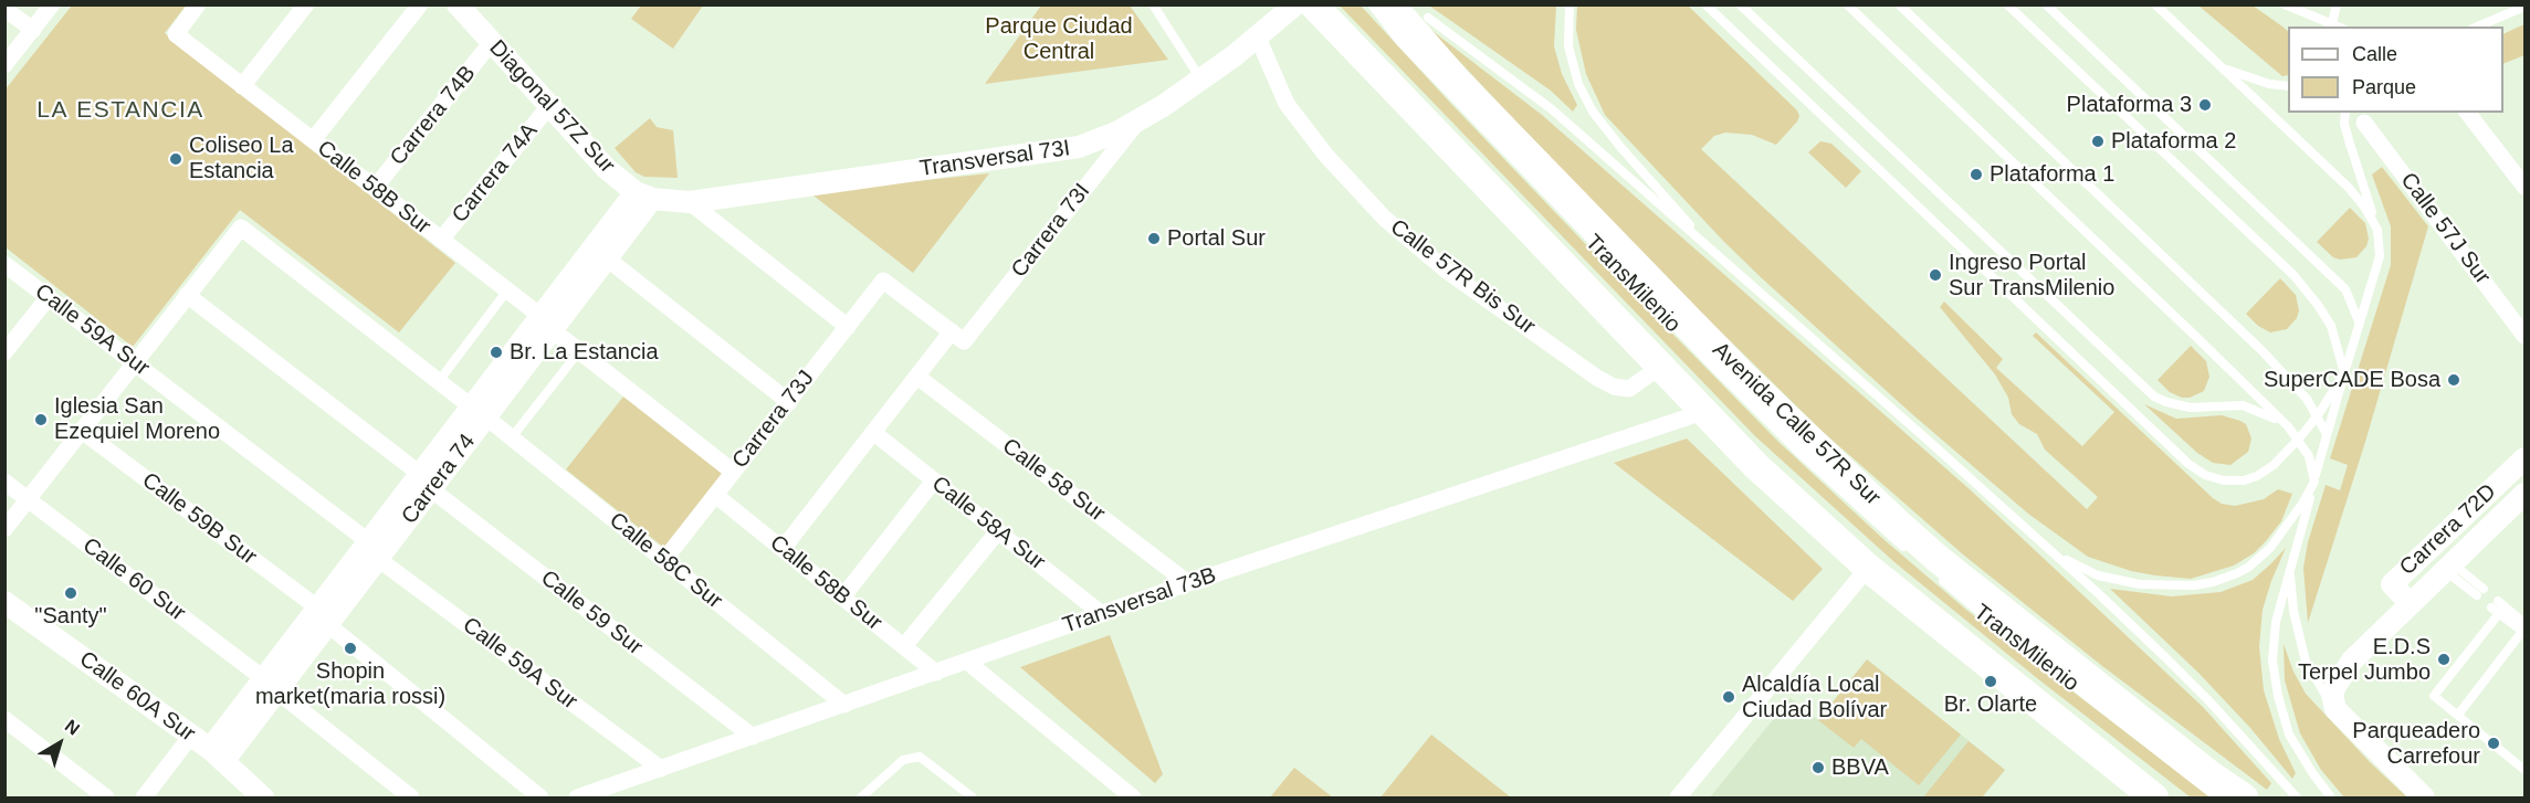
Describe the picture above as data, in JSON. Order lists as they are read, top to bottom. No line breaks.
{"streets":{"highway":["Avenida Calle 57R Sur"],"street":["Diagonal 57Z Sur","Carrera 74B","Transversal 73I","Carrera 74A","Calle 58B Sur","Calle 57J Sur","Carrera 73I","Calle 57R Bis Sur","Calle 59A Sur","Carrera 73J","Carrera 74","Calle 58 Sur","Calle 59B Sur","Calle 58A Sur","Carrera 72D","Calle 58C Sur","Calle 60 Sur","Transversal 73B","Calle 59 Sur","Calle 60A Sur"],"lane":["TransMilenio"]},"crossings":[["Diagonal 57Z Sur","Carrera 74B"],["Diagonal 57Z Sur","Transversal 73I"],["Diagonal 57Z Sur","Carrera 74A"],["Diagonal 57Z Sur","Carrera 74"],["Carrera 74B","Calle 58B Sur"],["Transversal 73I","Carrera 73I"],["Transversal 73I","Calle 57R Bis Sur"],["Transversal 73I","Carrera 74"],["Carrera 74A","Calle 58B Sur"],["Calle 58B Sur","Carrera 73I"],["Calle 58B Sur","Carrera 73J"],["Calle 58B Sur","Carrera 74"],["Calle 58B Sur","Transversal 73B"],["Carrera 73I","Carrera 73J"],["Carrera 73I","Calle 58 Sur"],["Carrera 73I","Calle 58A Sur"],["Calle 59A Sur","Carrera 74"],["Calle 59A Sur","Transversal 73B"],["Carrera 73J","Calle 58C Sur"],["Carrera 74","Calle 59B Sur"],["Carrera 74","Calle 58C Sur"],["Carrera 74","Calle 60 Sur"],["Carrera 74","Calle 59 Sur"],["Carrera 74","Calle 60A Sur"],["Calle 58 Sur","Transversal 73B"],["Calle 58A Sur","Transversal 73B"],["Calle 58C Sur","Transversal 73B"],["Calle 58C Sur","Calle 59 Sur"],["Transversal 73B","Calle 59 Sur"]],"districts":["LA ESTANCIA"],"parks":["Parque Ciudad Central"],"places":["Plataforma 3","Plataforma 2","Coliseo La Estancia","Plataforma 1","Portal Sur","Ingreso Portal Sur TransMilenio","Br. La Estancia","SuperCADE Bosa","Iglesia San Ezequiel Moreno","\"Santy\"","Shopin market(maria rossi)","E.D.S Terpel Jumbo","Br. Olarte","Alcaldía Local Ciudad Bolívar","Parqueadero Carrefour","BBVA"],"legend":["Calle","Parque"],"north":"top right"}
